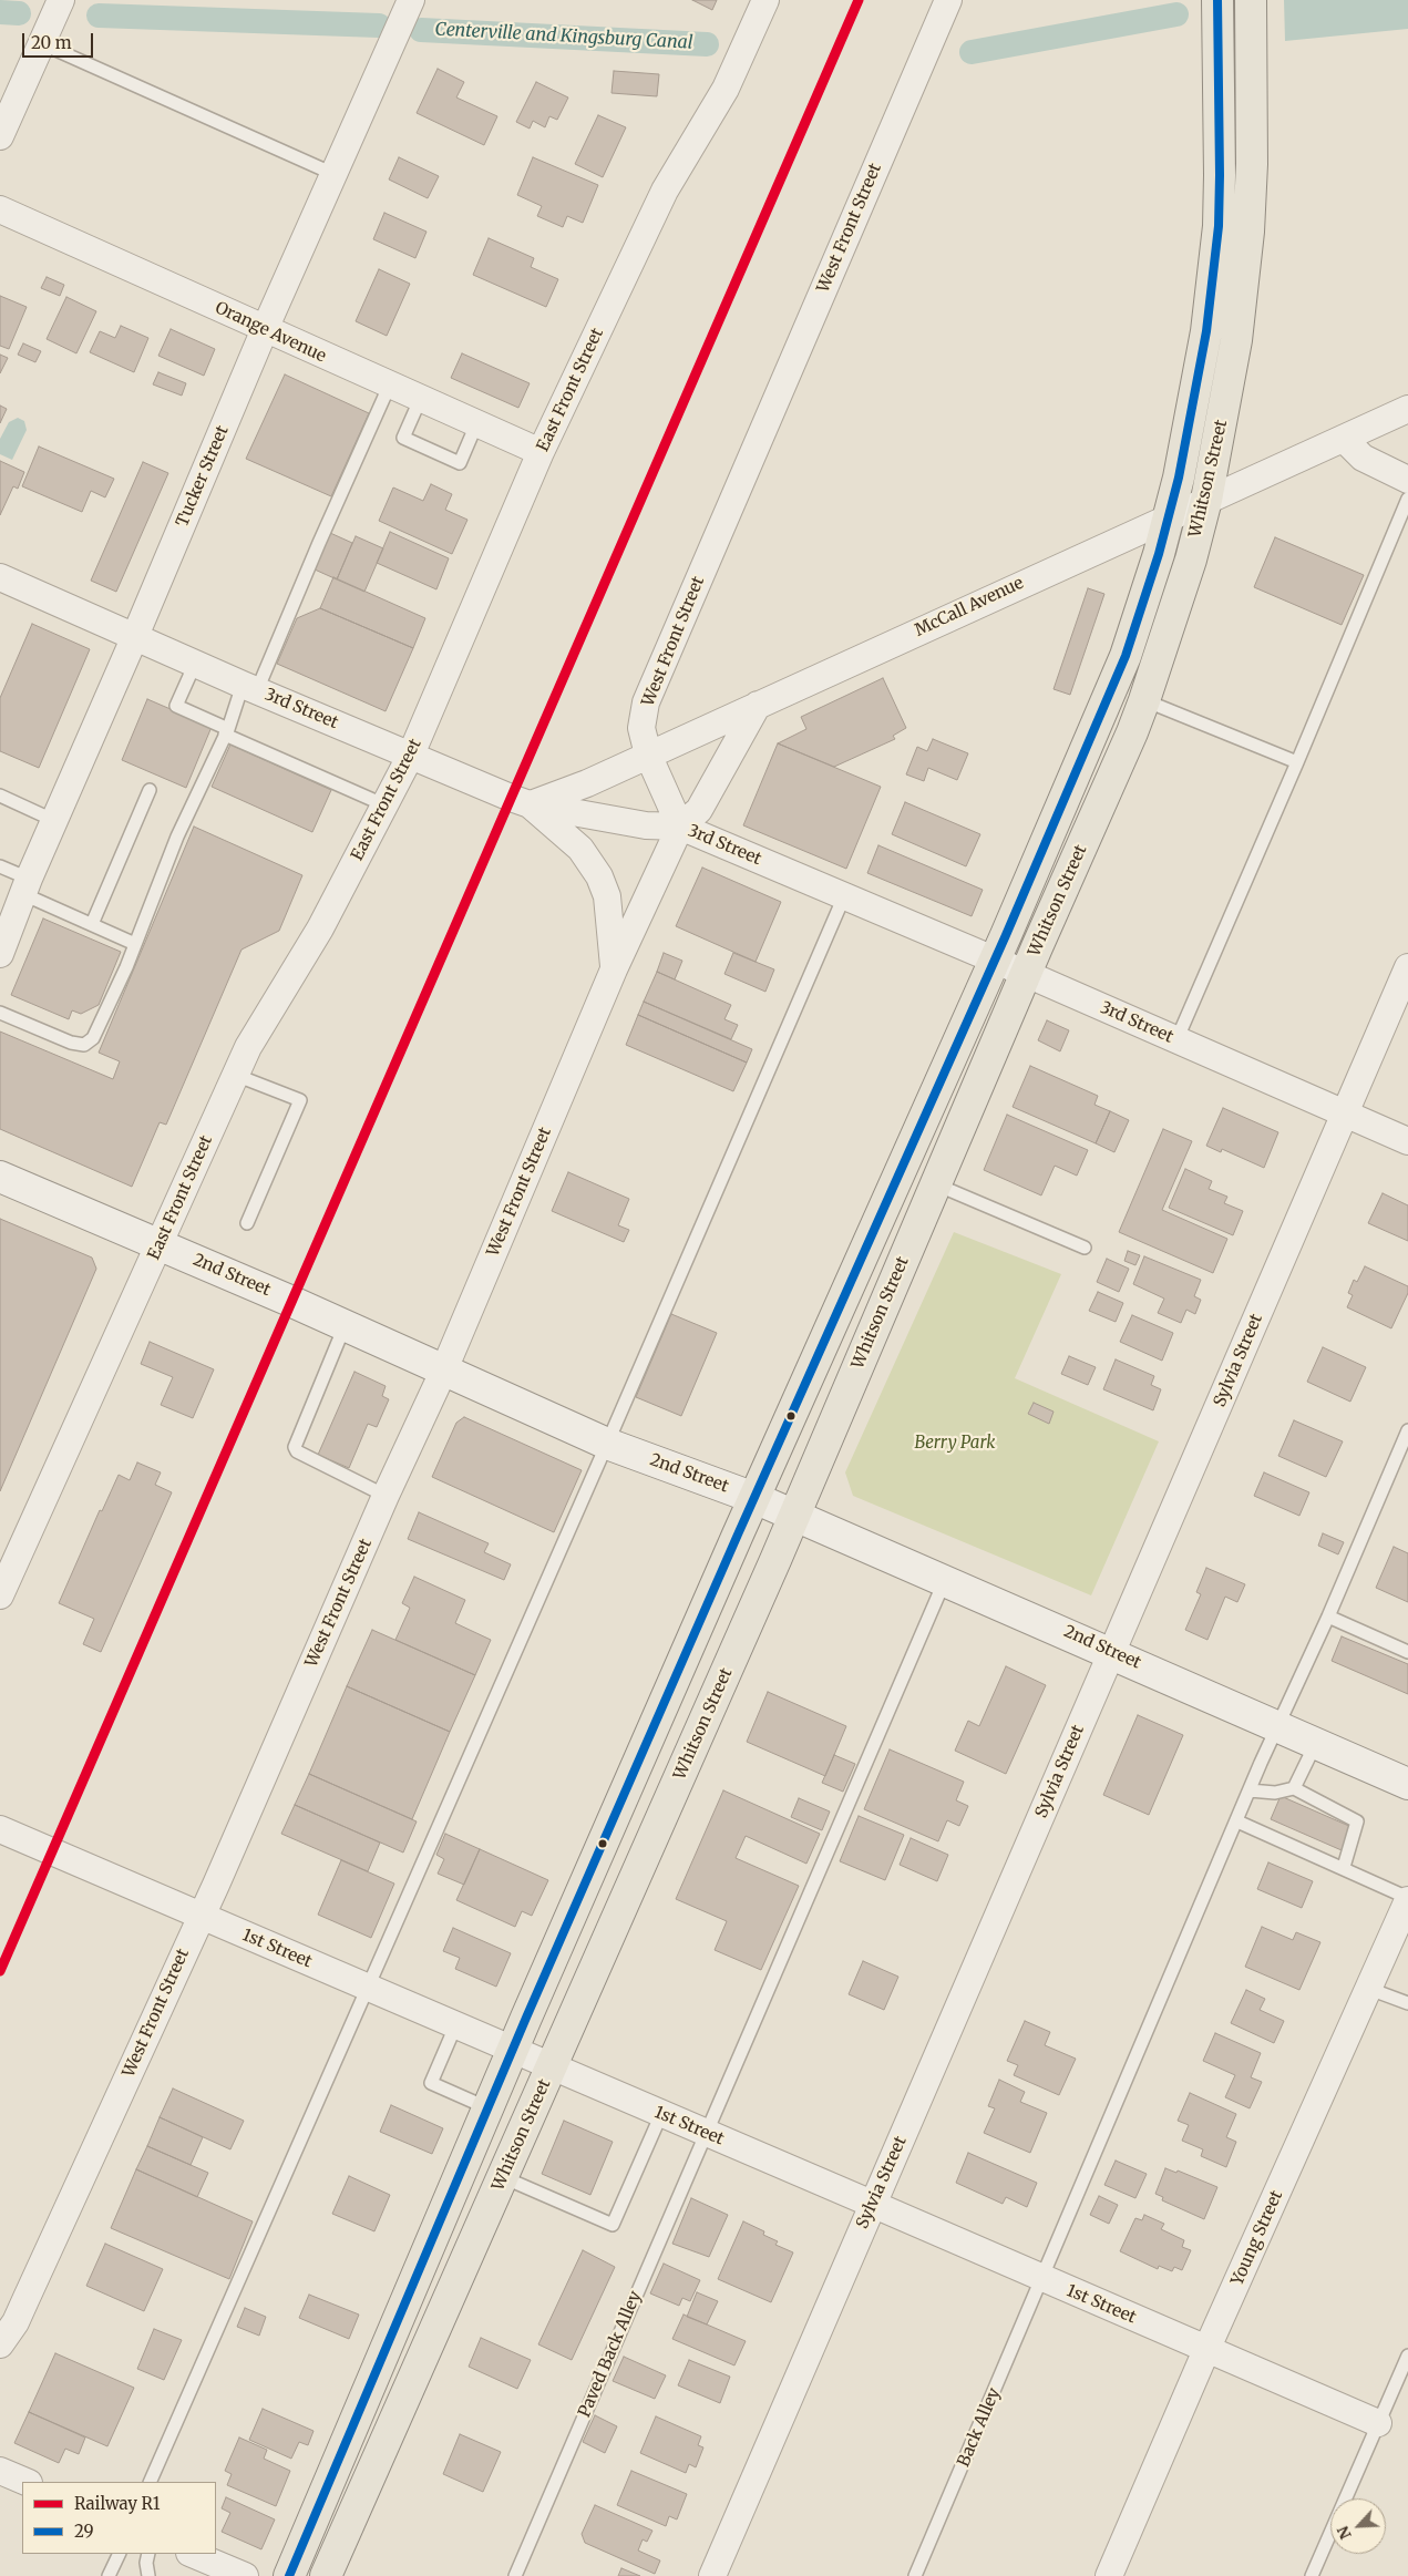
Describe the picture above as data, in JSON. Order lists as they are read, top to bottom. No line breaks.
{"streets":{"main road":["Whitson Street","2nd Street"],"street":["West Front Street","Orange Avenue","East Front Street","Tucker Street","McCall Avenue","3rd Street","Sylvia Street","1st Street","Young Street"],"lane":["Paved Back Alley","Back Alley"]},"crossings":[["West Front Street","McCall Avenue"],["West Front Street","3rd Street"],["West Front Street","2nd Street"],["West Front Street","1st Street"],["Orange Avenue","East Front Street"],["Orange Avenue","Tucker Street"],["East Front Street","3rd Street"],["East Front Street","2nd Street"],["Tucker Street","3rd Street"],["Whitson Street","McCall Avenue"],["Whitson Street","3rd Street"],["Whitson Street","2nd Street"],["Whitson Street","1st Street"],["McCall Avenue","3rd Street"],["3rd Street","Sylvia Street"],["2nd Street","Sylvia Street"],["2nd Street","Paved Back Alley"],["2nd Street","Back Alley"],["Sylvia Street","1st Street"],["1st Street","Young Street"],["1st Street","Paved Back Alley"],["1st Street","Back Alley"]],"water":["Centerville and Kingsburg Canal"],"parks":["Berry Park"],"lines":["rail line R1","transit line 29"],"legend":["Railway R1","29"],"scale_bar":"20 m","north":"bottom left"}
